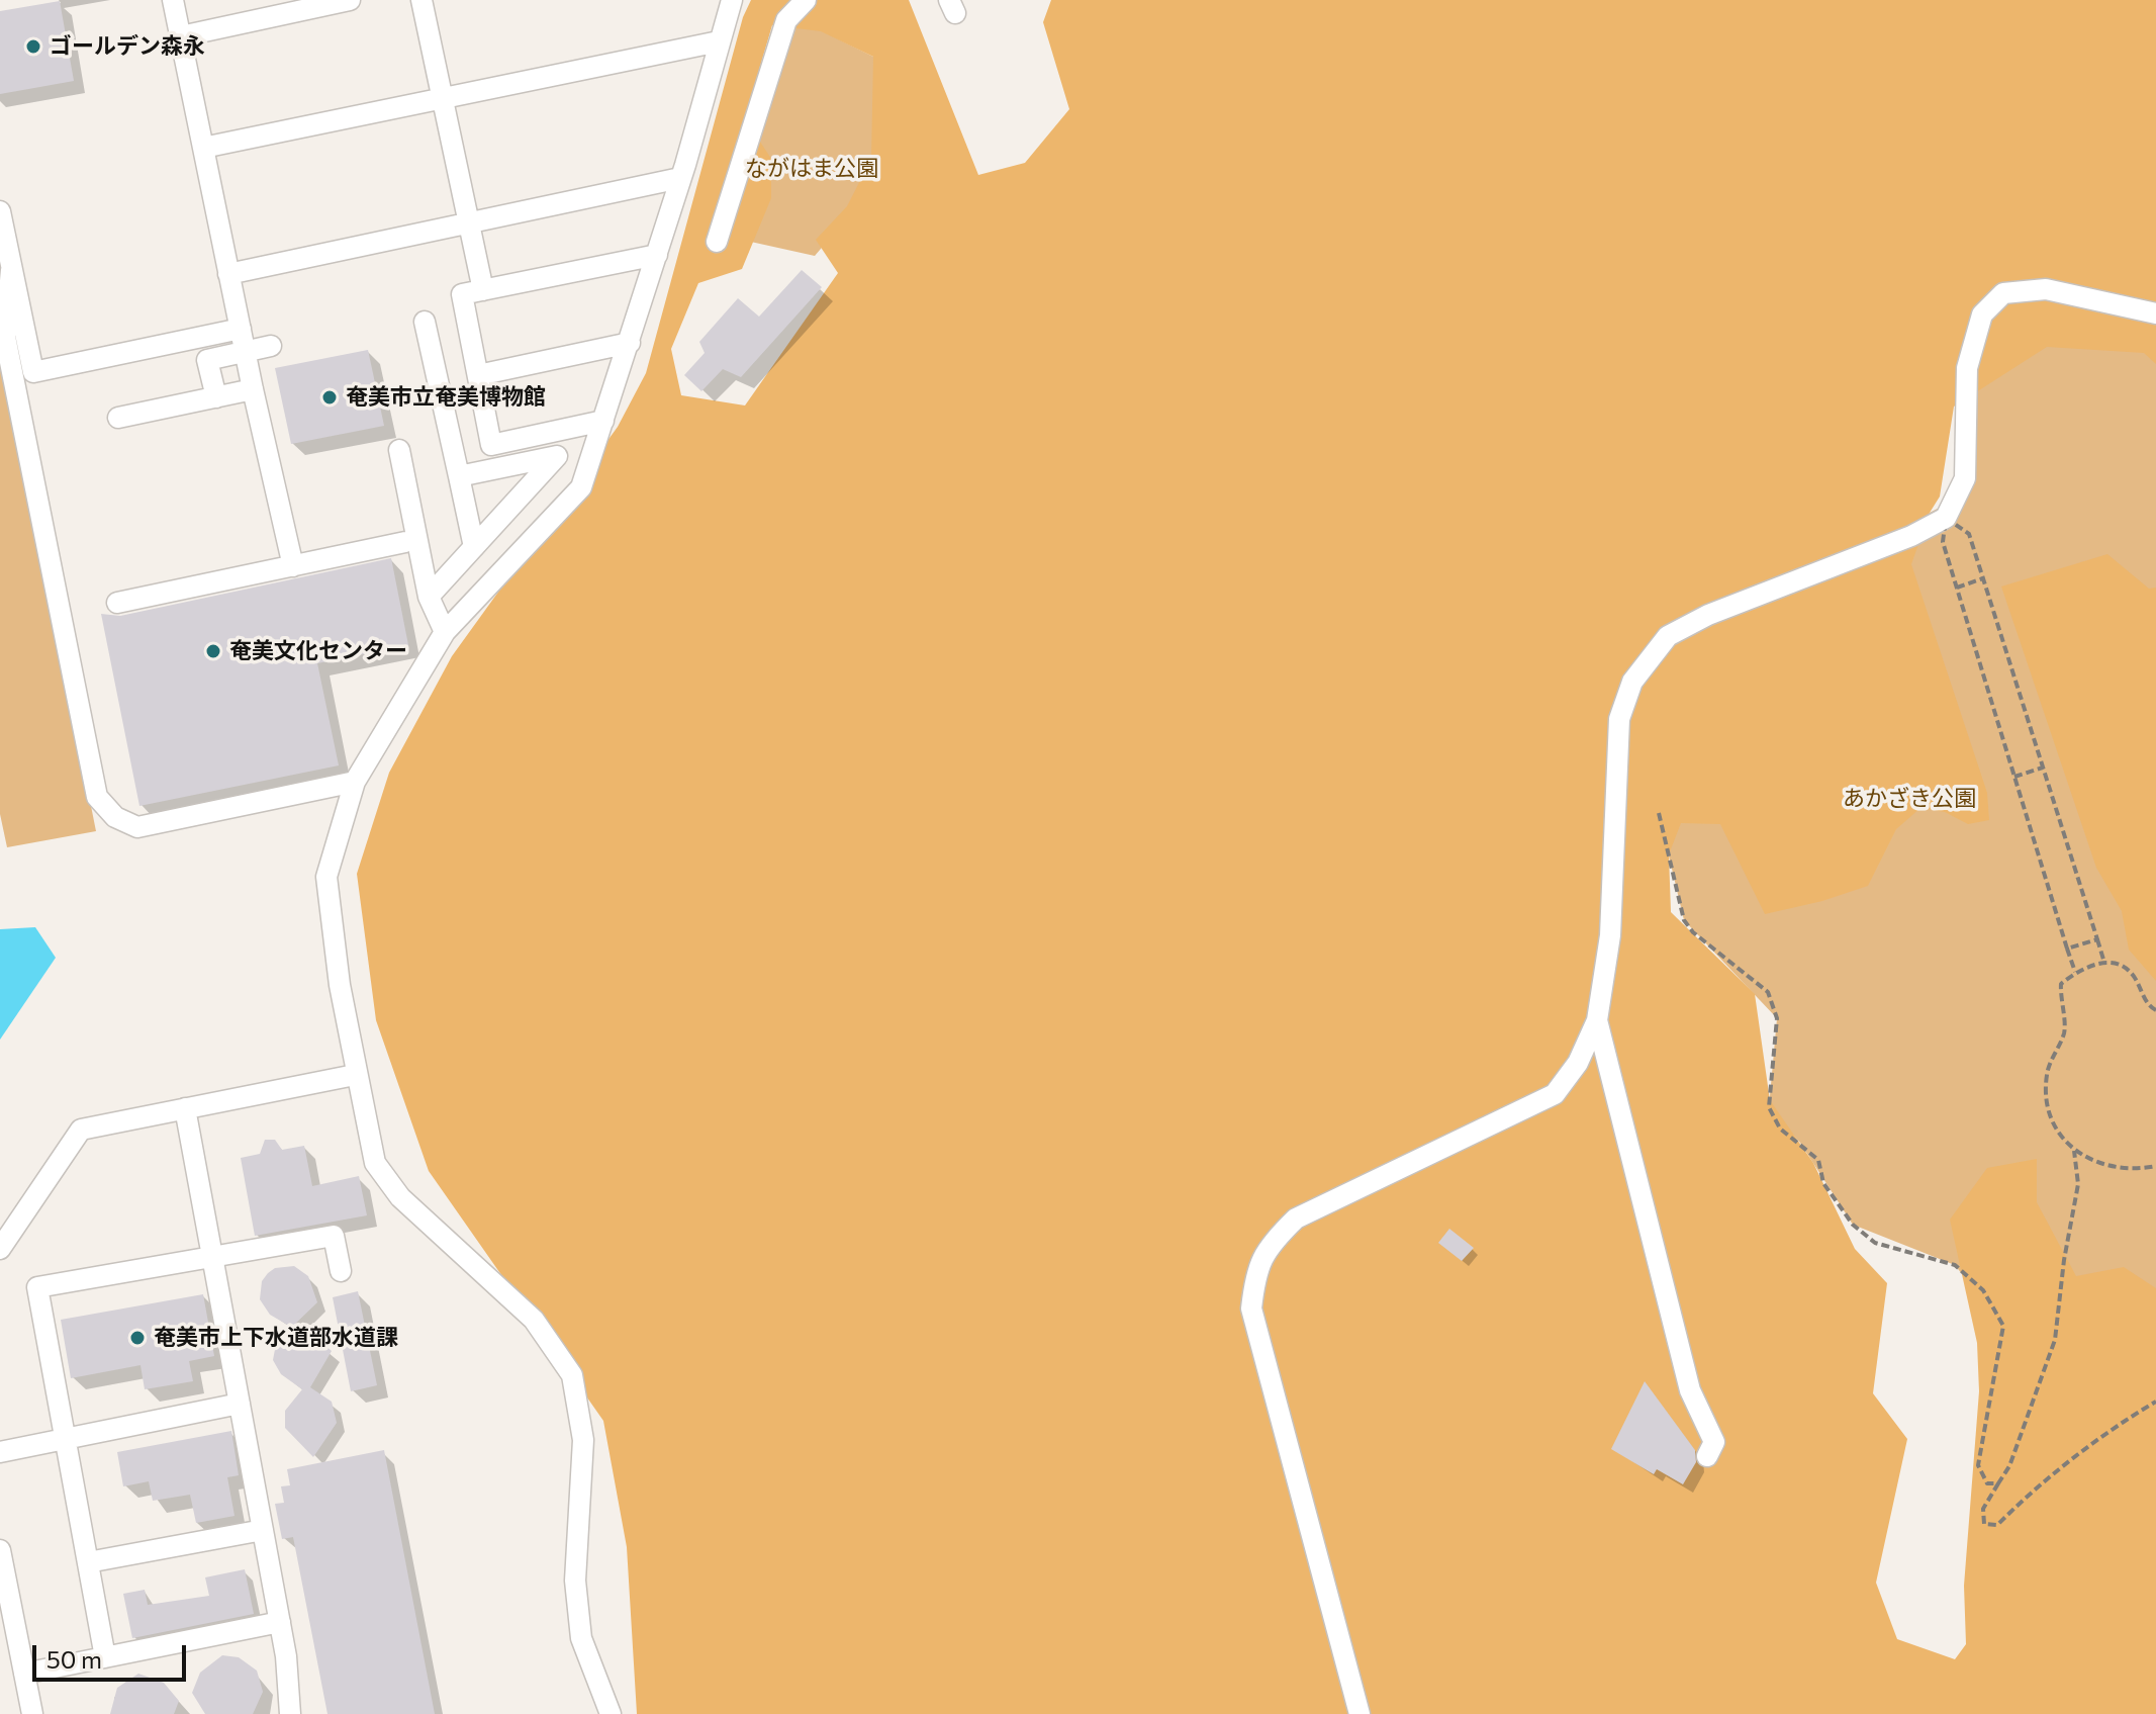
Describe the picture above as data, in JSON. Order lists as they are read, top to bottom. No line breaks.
{"parks":["ながはま公園","あかざき公園"],"places":["ゴールデン森永","奄美市立奄美博物館","奄美文化センター","奄美市上下水道部水道課"],"scale_bar":"50 m"}
